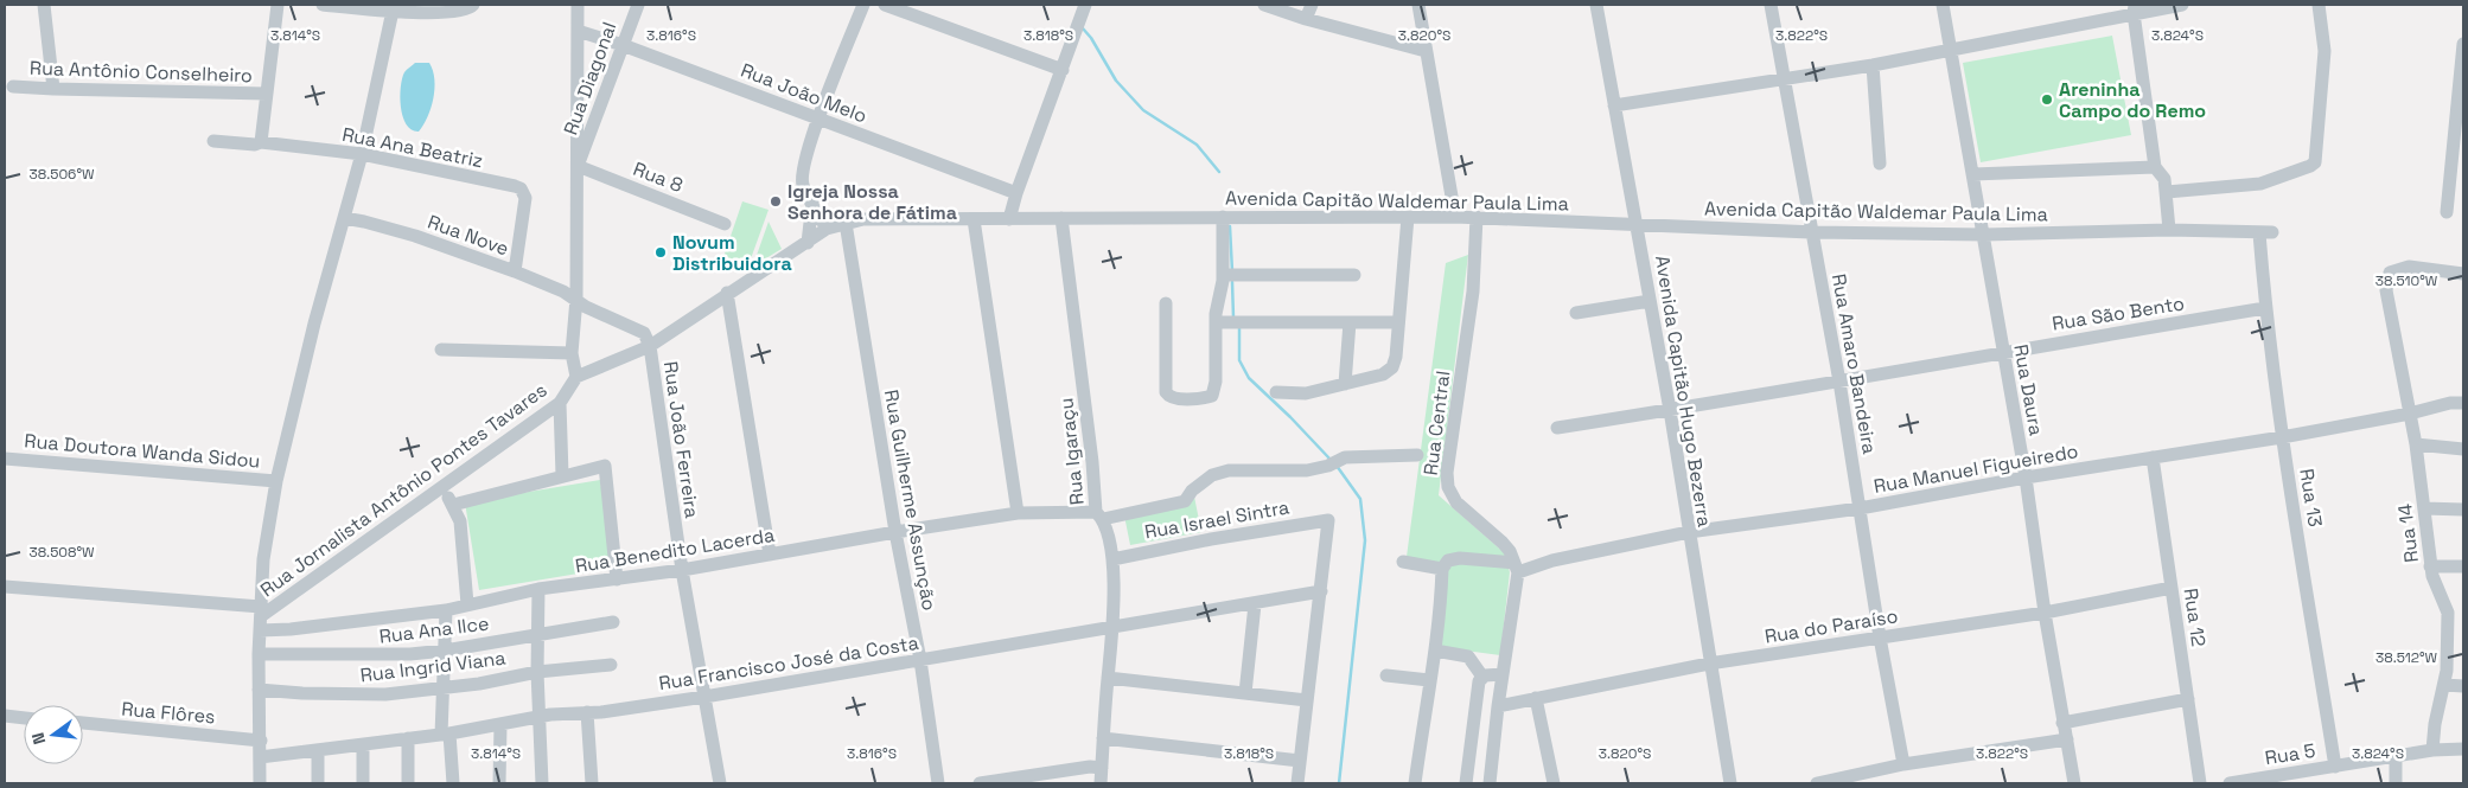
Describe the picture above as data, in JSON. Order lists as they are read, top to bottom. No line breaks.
{"streets":{"street":["Rua Antônio Conselheiro","Rua Diagonal","Rua João Melo","Rua Ana Beatriz","Rua 8","Avenida Capitão Waldemar Paula Lima","Rua Nove","Rua São Bento","Rua Amaro Bandeira","Rua Daura","Avenida Capitão Hugo Bezerra","Rua Central","Rua João Ferreira","Rua Doutora Wanda Sidou","Rua Igaraçu","Rua Manuel Figueiredo","Rua Jornalista Antônio Pontes Tavares","Rua 13","Rua Guilherme Assunção","Rua Israel Sintra","Rua 14","Rua Benedito Lacerda","Rua 12","Rua do Paraíso","Rua Ana Ilce","Rua Francisco José da Costa","Rua Ingrid Viana","Rua Flôres","Rua 5"]},"crossings":[["Rua Diagonal","Rua João Melo"],["Rua Diagonal","Rua 8"],["Rua Ana Beatriz","Rua Nove"],["Rua Ana Beatriz","Rua Jornalista Antônio Pontes Tavares"],["Avenida Capitão Waldemar Paula Lima","Rua Nove"],["Avenida Capitão Waldemar Paula Lima","Rua Amaro Bandeira"],["Avenida Capitão Waldemar Paula Lima","Rua Daura"],["Avenida Capitão Waldemar Paula Lima","Avenida Capitão Hugo Bezerra"],["Avenida Capitão Waldemar Paula Lima","Rua Central"],["Avenida Capitão Waldemar Paula Lima","Rua João Ferreira"],["Avenida Capitão Waldemar Paula Lima","Rua Igaraçu"],["Avenida Capitão Waldemar Paula Lima","Rua Jornalista Antônio Pontes Tavares"],["Avenida Capitão Waldemar Paula Lima","Rua 13"],["Avenida Capitão Waldemar Paula Lima","Rua Guilherme Assunção"],["Rua Nove","Rua João Ferreira"],["Rua Nove","Rua Jornalista Antônio Pontes Tavares"],["Rua São Bento","Rua Amaro Bandeira"],["Rua São Bento","Rua Daura"],["Rua São Bento","Avenida Capitão Hugo Bezerra"],["Rua São Bento","Rua 13"],["Rua Amaro Bandeira","Rua Manuel Figueiredo"],["Rua Amaro Bandeira","Rua do Paraíso"],["Rua Daura","Rua Manuel Figueiredo"],["Rua Daura","Rua do Paraíso"],["Avenida Capitão Hugo Bezerra","Rua Manuel Figueiredo"],["Avenida Capitão Hugo Bezerra","Rua do Paraíso"],["Rua Central","Rua Manuel Figueiredo"],["Rua João Ferreira","Rua Benedito Lacerda"],["Rua João Ferreira","Rua Francisco José da Costa"],["Rua Doutora Wanda Sidou","Rua Jornalista Antônio Pontes Tavares"],["Rua Igaraçu","Rua Israel Sintra"],["Rua Igaraçu","Rua Benedito Lacerda"],["Rua Igaraçu","Rua Francisco José da Costa"],["Rua Manuel Figueiredo","Rua 13"],["Rua Manuel Figueiredo","Rua 14"],["Rua Manuel Figueiredo","Rua 12"],["Rua Jornalista Antônio Pontes Tavares","Rua Benedito Lacerda"],["Rua Jornalista Antônio Pontes Tavares","Rua Ana Ilce"],["Rua Jornalista Antônio Pontes Tavares","Rua Francisco José da Costa"],["Rua Jornalista Antônio Pontes Tavares","Rua Ingrid Viana"],["Rua Jornalista Antônio Pontes Tavares","Rua Flôres"],["Rua 13","Rua 5"],["Rua Guilherme Assunção","Rua Benedito Lacerda"],["Rua Guilherme Assunção","Rua Francisco José da Costa"],["Rua Israel Sintra","Rua Francisco José da Costa"],["Rua 14","Rua 5"],["Rua 12","Rua do Paraíso"]],"places":["Areninha Campo do Remo","Igreja Nossa Senhora de Fátima","Novum Distribuidora"],"north":"left","coordinates":["3.814°S","3.816°S","3.818°S","3.820°S","3.822°S","3.824°S","38.506°W","38.510°W","38.508°W","38.512°W"]}
